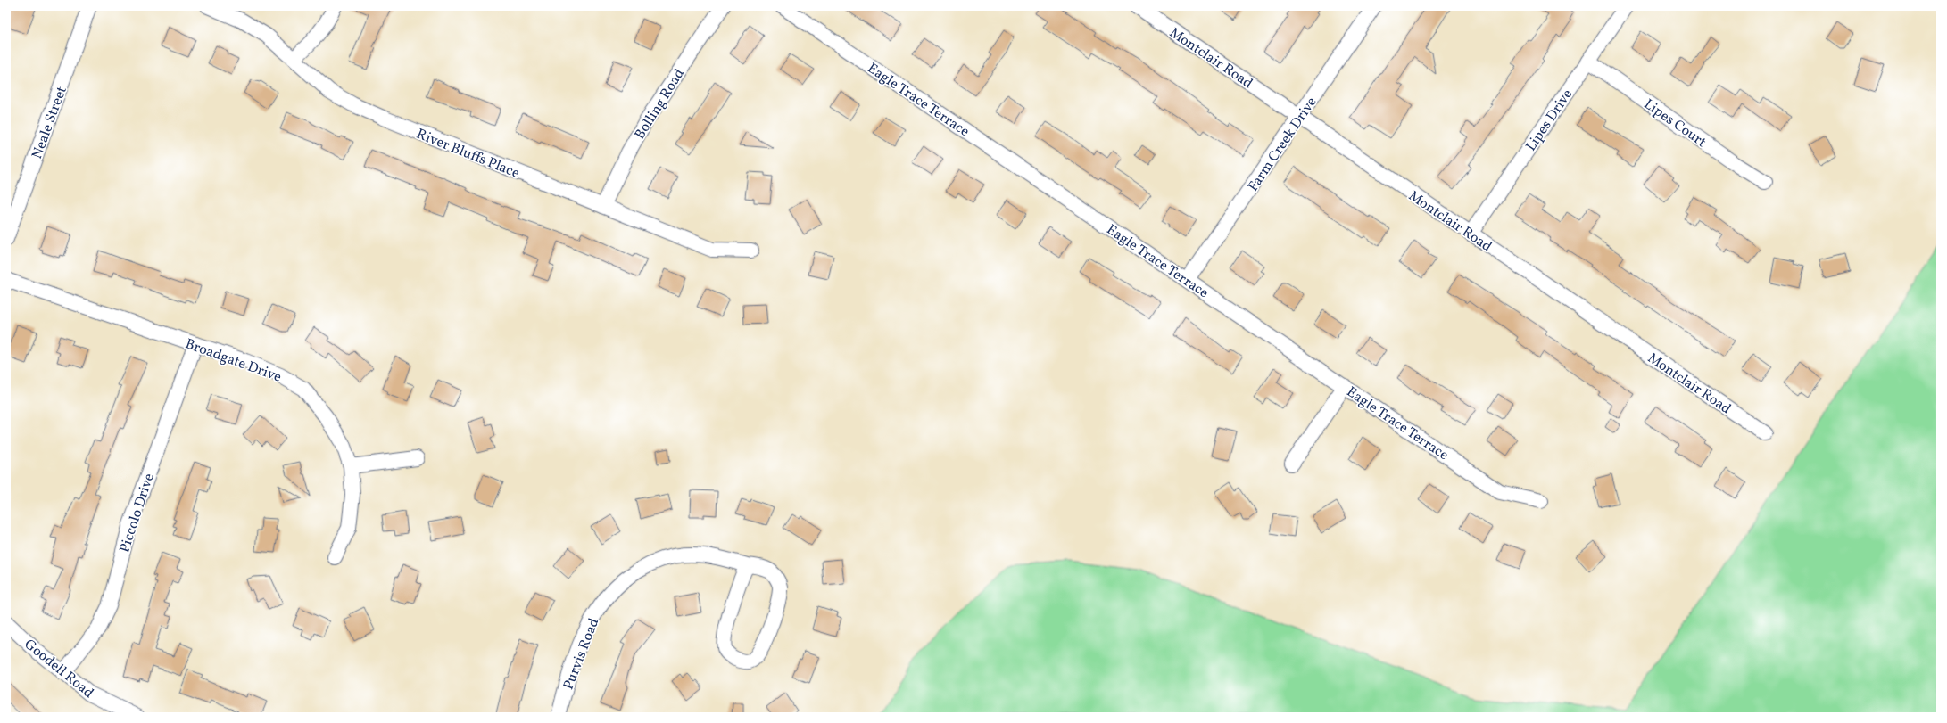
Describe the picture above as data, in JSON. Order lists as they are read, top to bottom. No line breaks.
{"streets":{"street":["Montclair Road","Eagle Trace Terrace","Bolling Road","Lipes Drive","Neale Street","Lipes Court","Farm Creek Drive","River Bluffs Place","Broadgate Drive","Piccolo Drive","Purvis Road","Goodell Road"]},"crossings":[["Montclair Road","Lipes Drive"],["Montclair Road","Farm Creek Drive"],["Eagle Trace Terrace","Farm Creek Drive"],["Bolling Road","River Bluffs Place"],["Lipes Drive","Lipes Court"],["Broadgate Drive","Piccolo Drive"],["Piccolo Drive","Goodell Road"]]}
